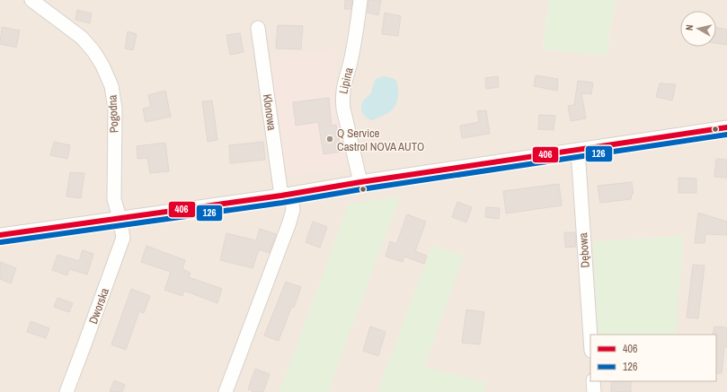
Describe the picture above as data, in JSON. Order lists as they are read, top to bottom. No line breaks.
{"streets":{"street":["Lipina","Klonowa","Pogodna","Dębowa","Dworska"]},"crossings":[["Pogodna","Dworska"]],"places":["Q Service Castrol NOVA AUTO"],"lines":["transit line 406","transit line 126"],"legend":["406","126"],"north":"left"}
